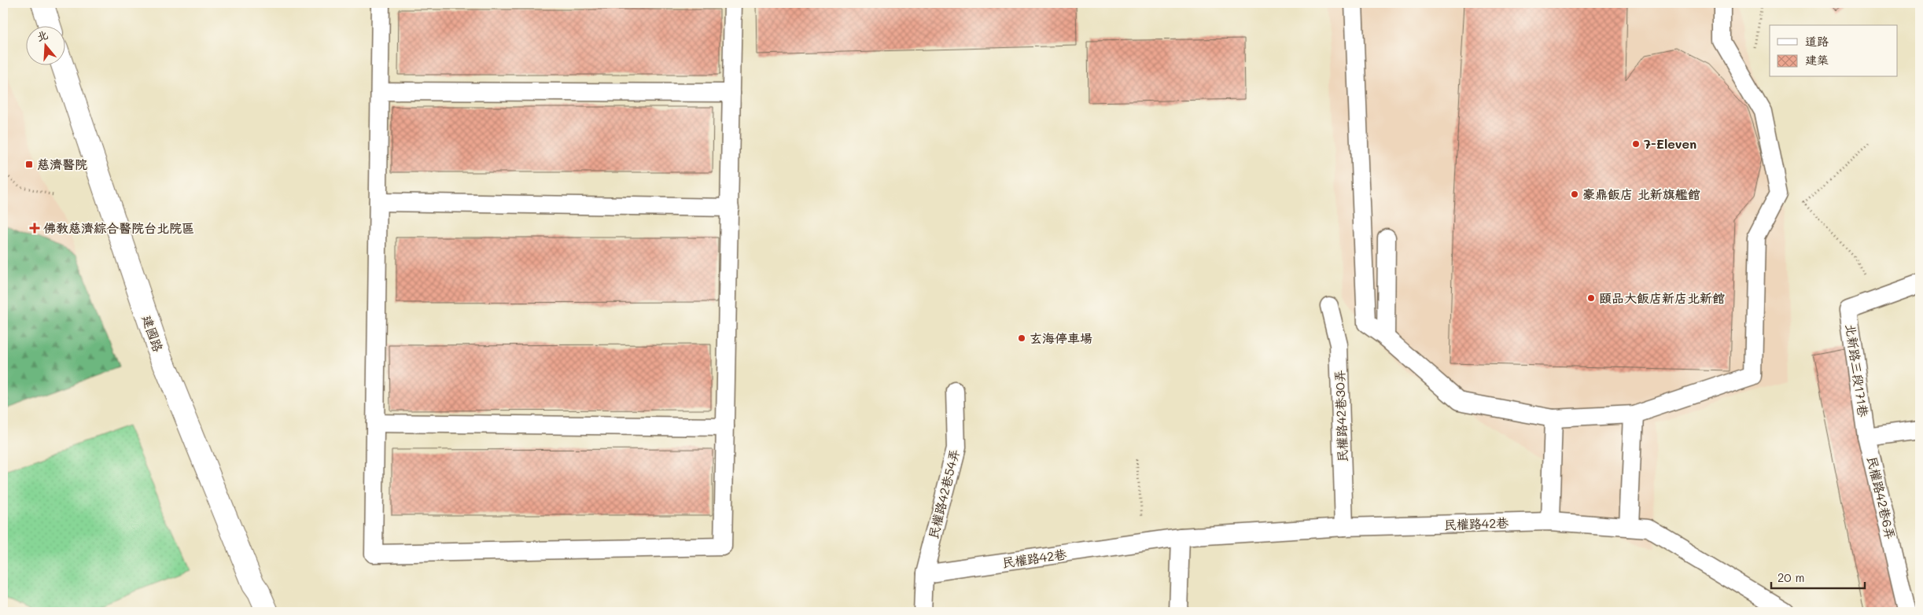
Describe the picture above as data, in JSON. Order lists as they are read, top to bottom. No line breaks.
{"streets":{"street":["建國路"],"lane":["北新路三段171巷","民權路42巷30弄","民權路42巷54弄","民權路42巷6弄","民權路42巷"]},"crossings":[["北新路三段171巷","民權路42巷6弄"],["民權路42巷30弄","民權路42巷"],["民權路42巷54弄","民權路42巷"]],"places":{"other":["7-Eleven","豪鼎飯店 北新旗艦館","頤品大飯店新店北新館","玄海停車場"],"transit":["慈濟醫院"],"health":["佛教慈濟綜合醫院台北院區"]},"legend":["道路","建築"],"scale_bar":"20 m","north":"top"}
